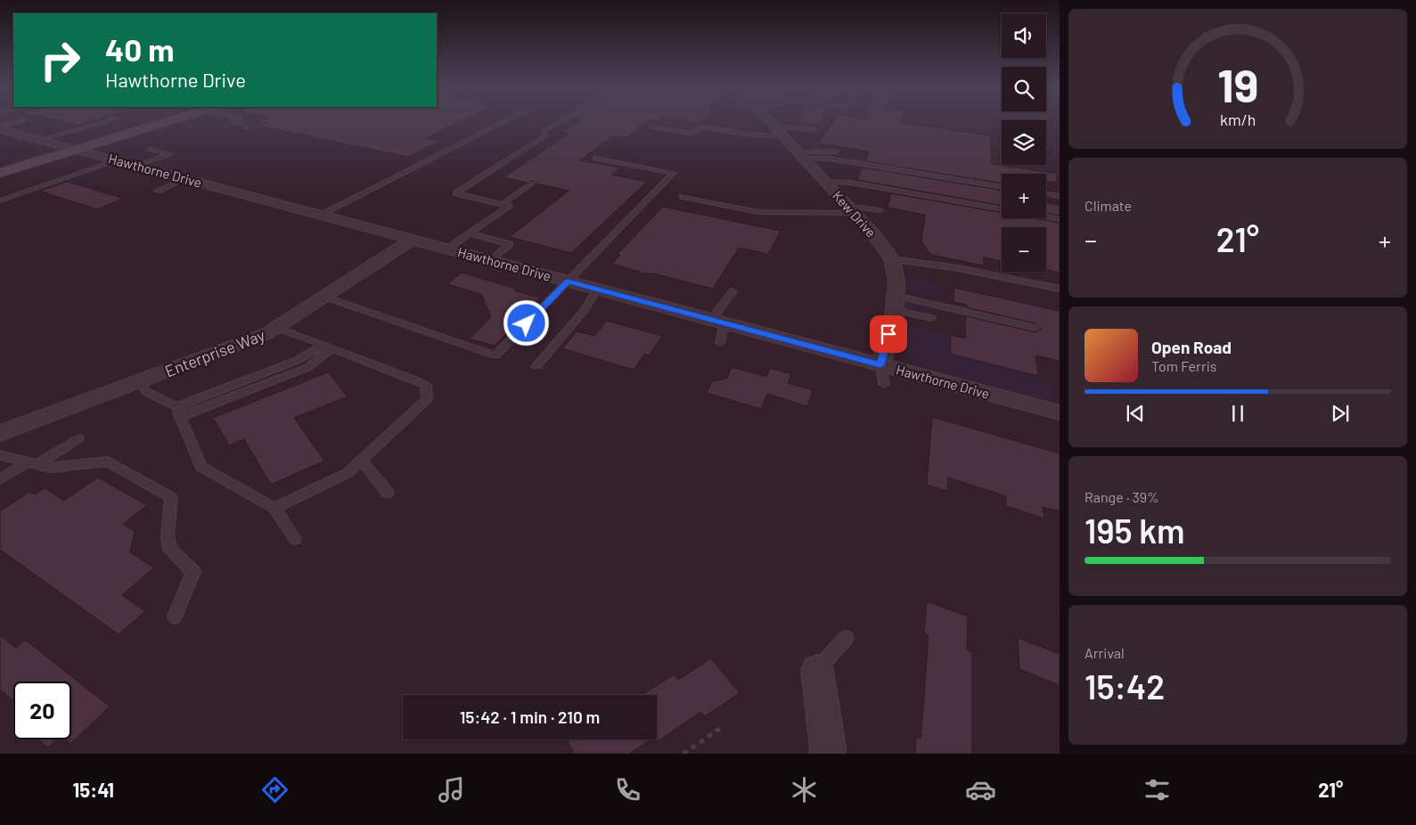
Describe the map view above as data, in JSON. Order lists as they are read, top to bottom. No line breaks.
{"streets":{"street":["Hawthorne Drive","Kew Drive","Enterprise Way"]},"crossings":[["Hawthorne Drive","Kew Drive"],["Hawthorne Drive","Enterprise Way"]],"page":{"map_buttons":["+","−"],"turn":["40 m","Hawthorne Drive"],"tile":["Climate",["Range · 39%","195 km"],["Arrival","15:42"]],"heat":["−","21°","+"],"song":["Open Road","Tom Ferris"],"limit":"20","trip":"15:42 · 1 min · 210 m","tabs":["15:41","21°"],"gauge":["19","km/h"]}}
